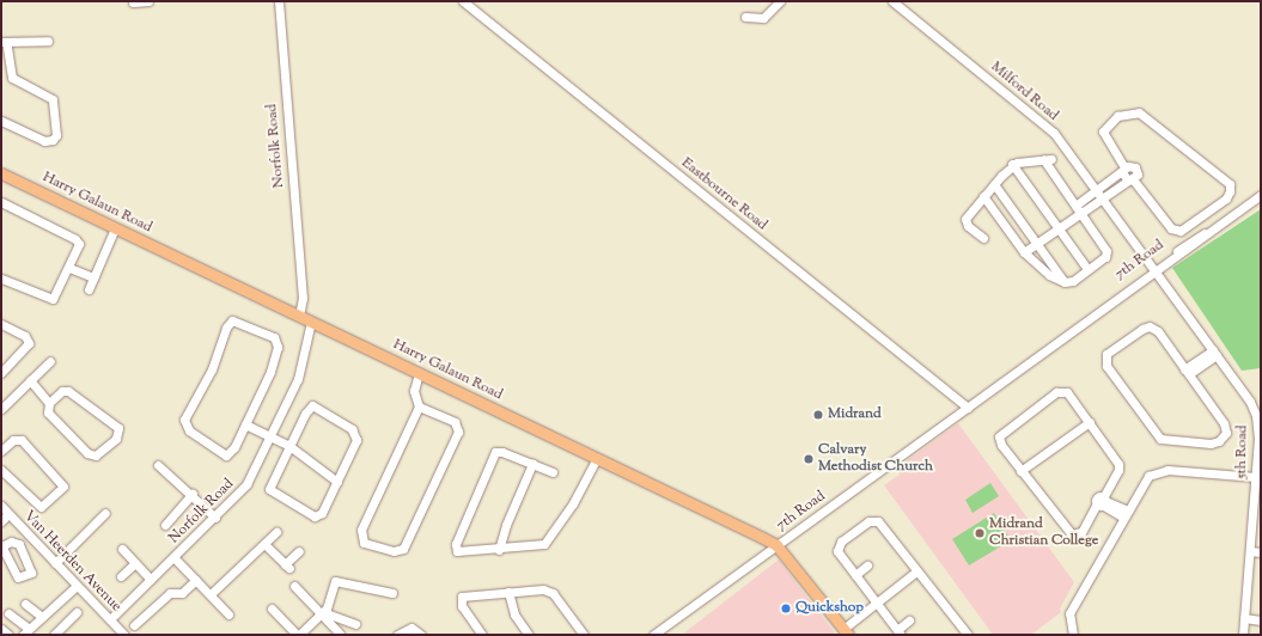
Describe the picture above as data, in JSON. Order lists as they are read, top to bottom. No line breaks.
{"streets":{"main road":["Harry Galaun Road"],"street":["Milford Road","Norfolk Road","Eastbourne Road","7th Road","5th Road","Van Heerden Avenue"]},"crossings":[["Milford Road","7th Road"],["Milford Road","5th Road"],["Norfolk Road","Harry Galaun Road"],["Norfolk Road","Van Heerden Avenue"],["Eastbourne Road","7th Road"],["Harry Galaun Road","7th Road"],["7th Road","5th Road"]],"places":["Midrand","Calvary Methodist Church","Midrand Christian College","Quickshop"]}
